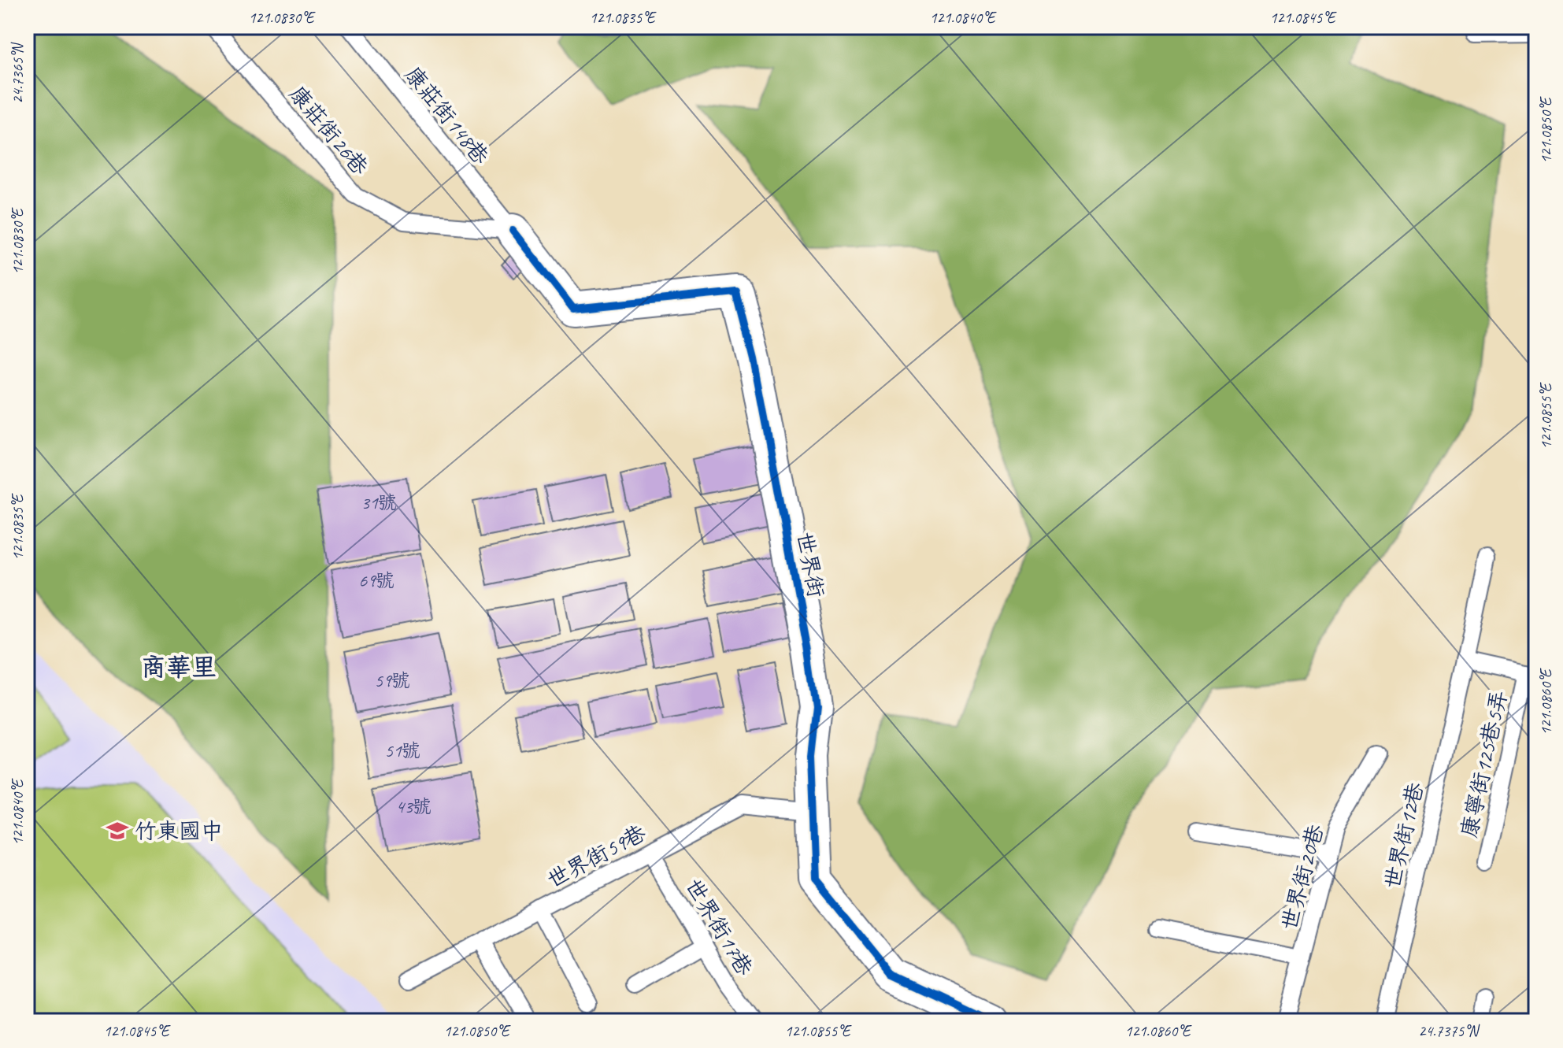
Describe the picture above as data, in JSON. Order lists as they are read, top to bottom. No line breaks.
{"streets":{"street":["世界街"],"lane":["康莊街148巷","康莊街26巷","康寧街125巷5弄","世界街12巷","世界街59巷","世界街20巷","世界街17巷"]},"crossings":[["康莊街148巷","康莊街26巷"],["康莊街148巷","世界街"],["康莊街26巷","世界街"],["世界街","世界街59巷"],["世界街59巷","世界街17巷"]],"districts":["商華里"],"places":{"school or university":["竹東國中"]},"house_numbers":["31號","69號","59號","51號","43號"],"coordinates":["121.0830°E","121.0835°E","121.0840°E","121.0845°E","24.7365°N","121.0850°E","121.0855°E","121.0860°E","24.7375°N"]}
